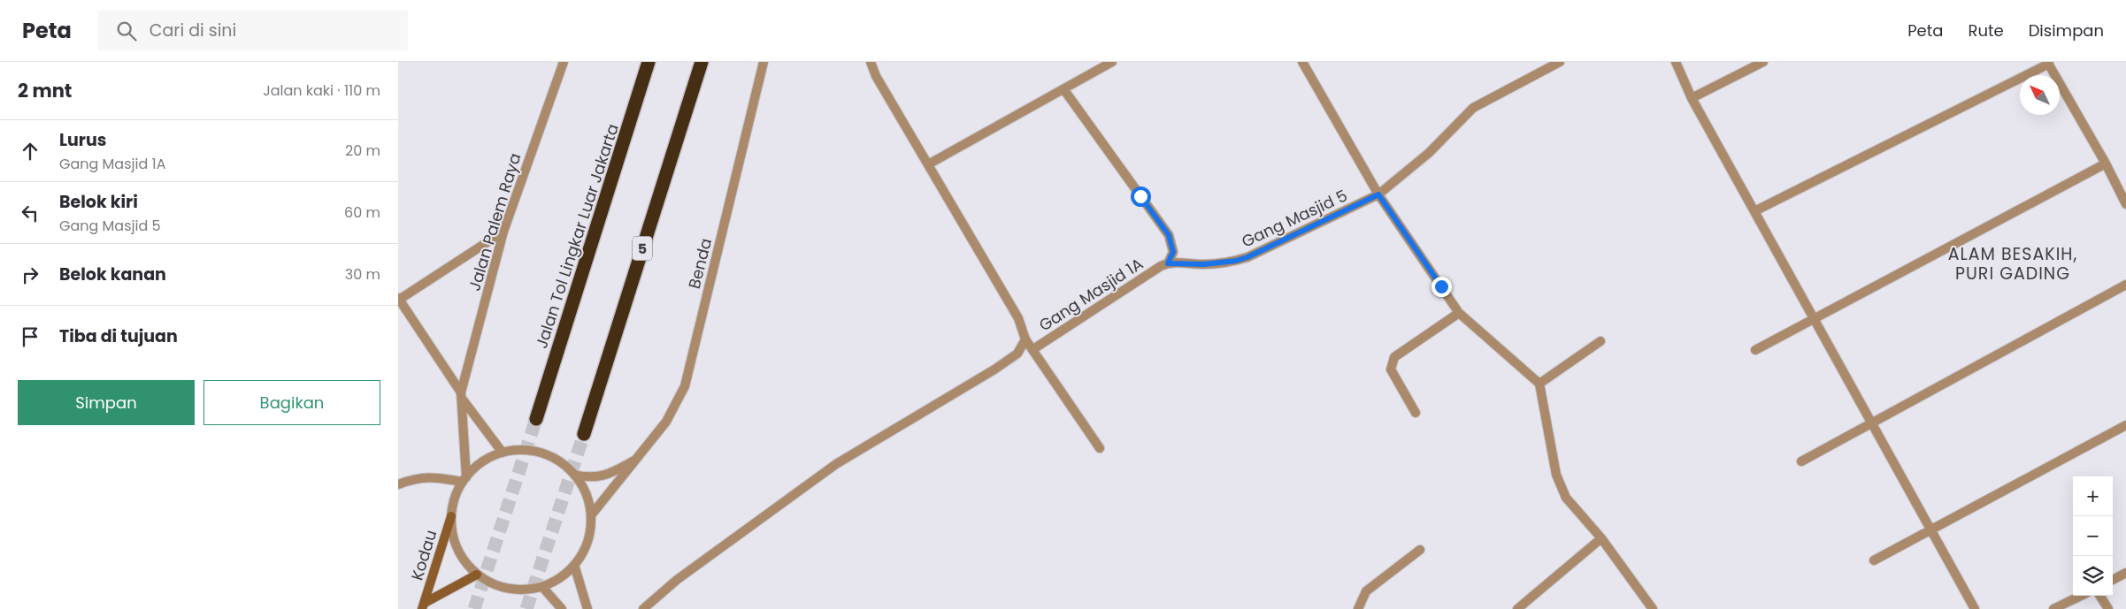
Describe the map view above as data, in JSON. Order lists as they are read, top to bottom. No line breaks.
{"streets":{"highway":["Jalan Tol Lingkar Luar Jakarta","5"],"main road":["Kodau"],"street":["Gang Masjid 5","Jalan Palem Raya","Benda","Gang Masjid 1A"]},"crossings":[["Gang Masjid 5","Gang Masjid 1A"],["Benda","Kodau"]],"districts":["ALAM BESAKIH, PURI GADING"],"north":"top left","page":{"header":"Peta","search":"Cari di sini","nav":["Peta","Rute","Disimpan"],"heading":["2 mnt","Jalan kaki · 110 m"],"list":[["Lurus","Gang Masjid 1A","20 m"],["Belok kiri","Gang Masjid 5","60 m"],["Belok kanan","30 m"],"Tiba di tujuan"],"buttons":["Simpan","Bagikan"],"map_buttons":["+","−"]}}
